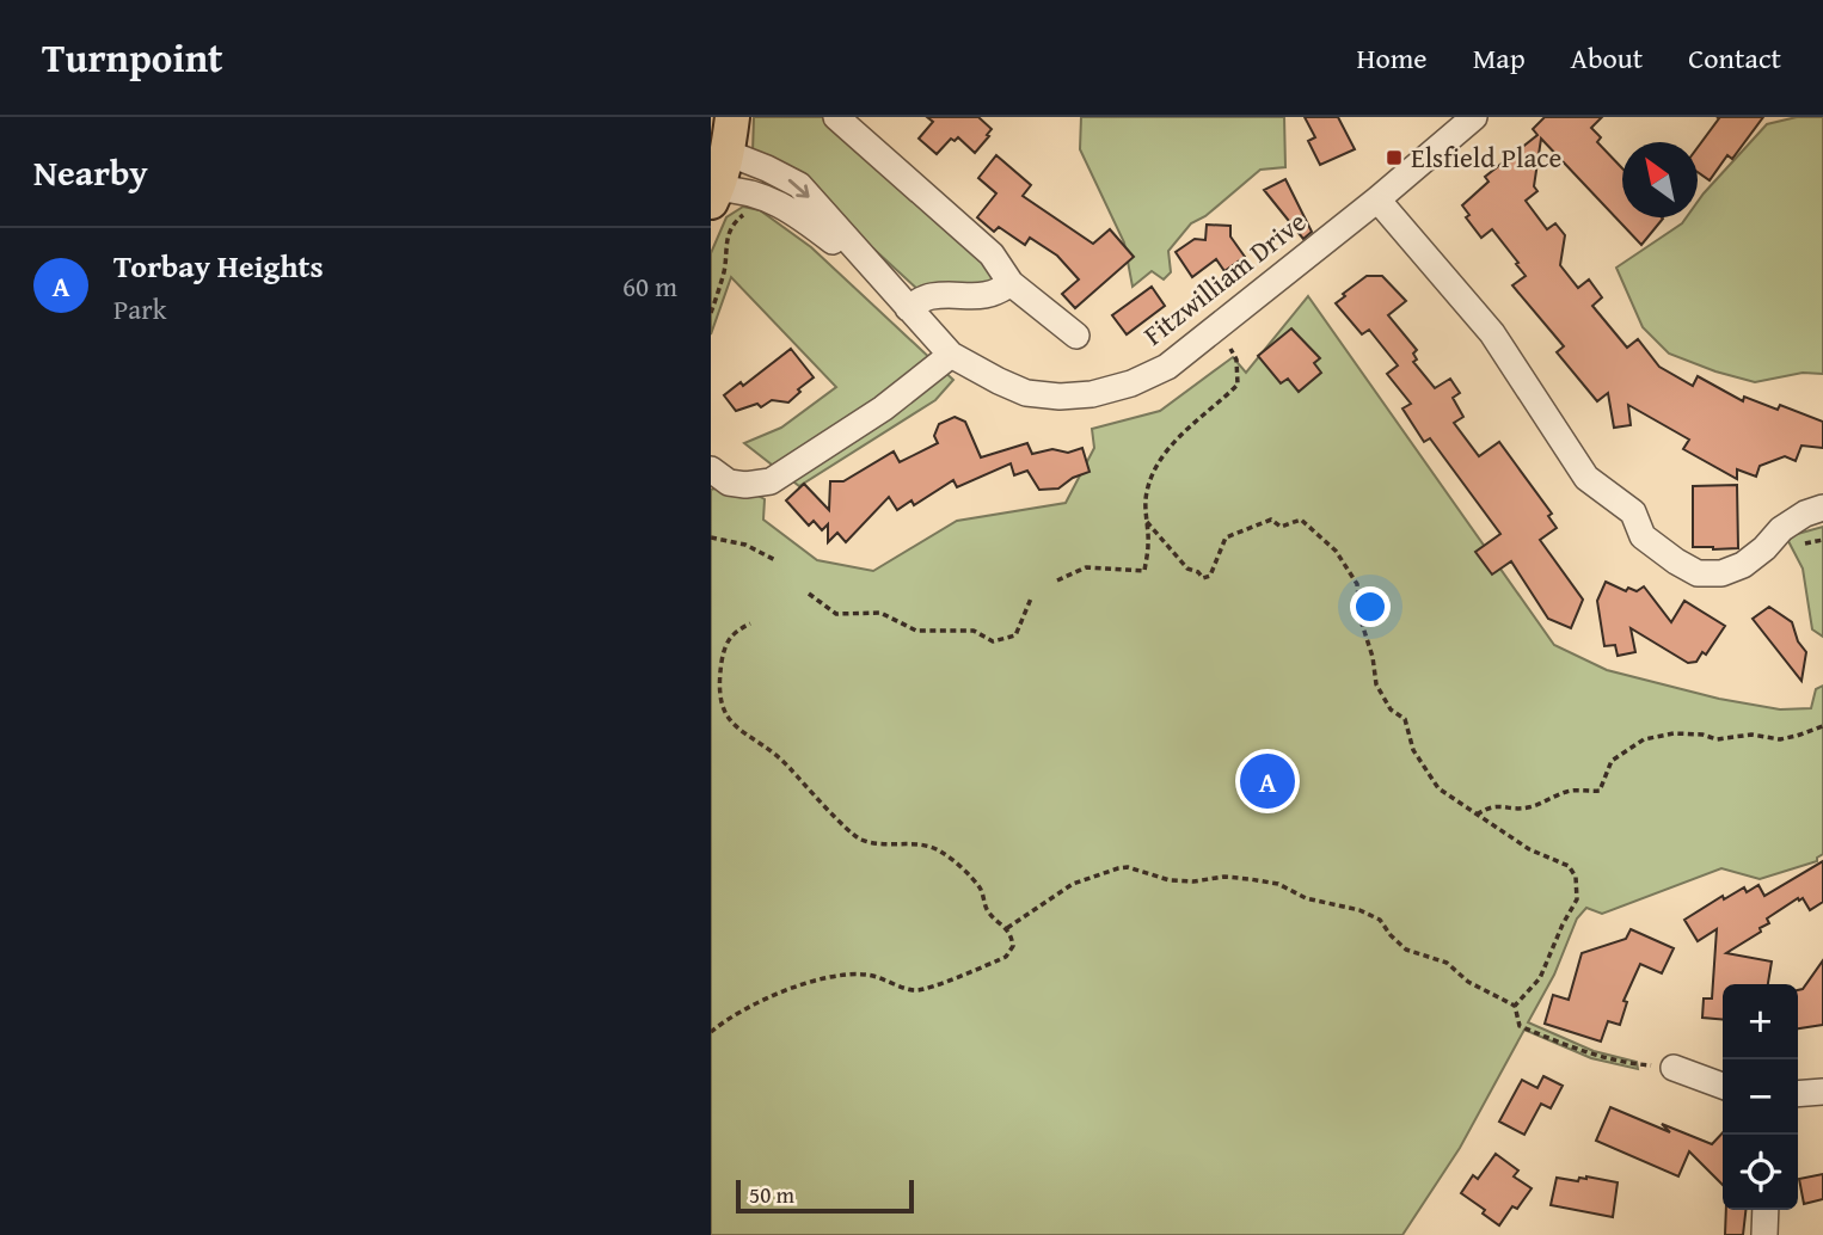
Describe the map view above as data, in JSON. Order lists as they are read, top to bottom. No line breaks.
{"streets":{"street":["Fitzwilliam Drive"]},"places":{"transit":["Elsfield Place"]},"scale_bar":"50 m","north":"top left","page":{"header":"Turnpoint","nav":["Home","Map","About","Contact"],"heading":"Nearby","list":[{"mark":"A","name":"Torbay Heights","note":"Park","value":"60 m"}],"pins":"A","map_buttons":["+","−"],"scale":"50 m"}}
